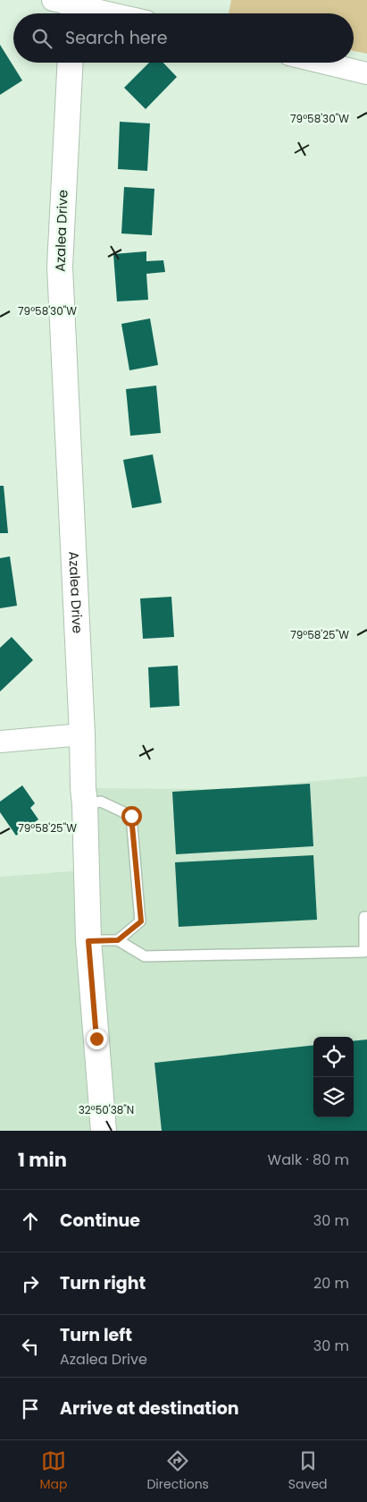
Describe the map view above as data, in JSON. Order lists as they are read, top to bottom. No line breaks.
{"streets":{"street":["Azalea Drive"]},"page":{"search":"Search here","heading":["1 min","Walk · 80 m"],"list":[["Continue","30 m"],["Turn right","20 m"],["Turn left","Azalea Drive","30 m"],"Arrive at destination"],"nav":["Map","Directions","Saved"]},"coordinates":["79°58'30\"W","79°58'25\"W","32°50'38\"N"]}
